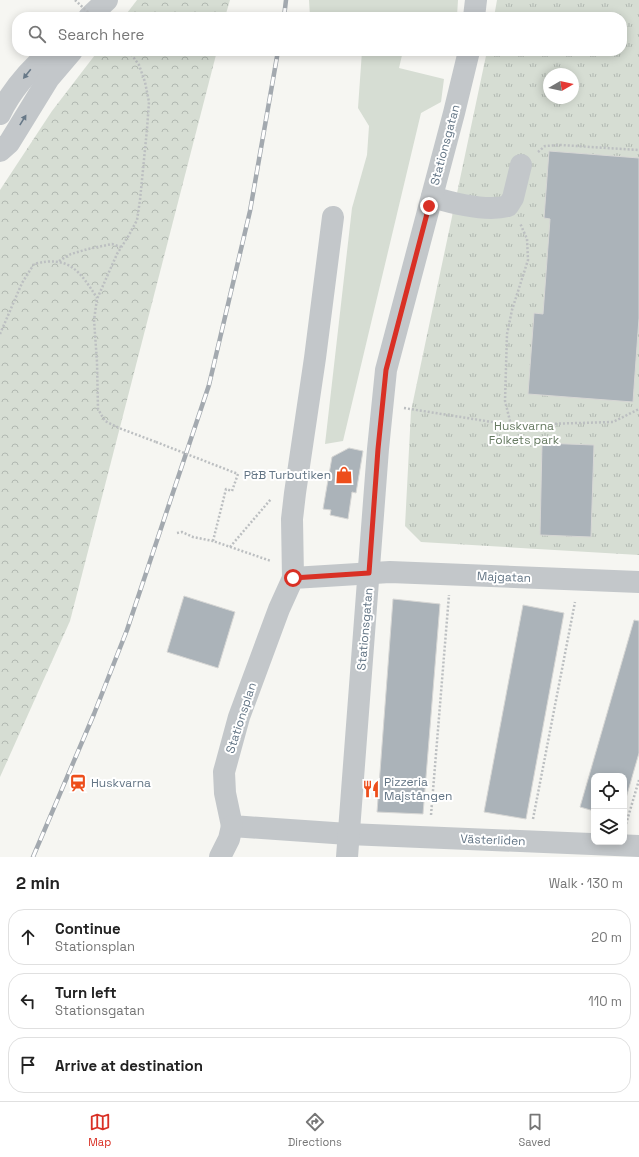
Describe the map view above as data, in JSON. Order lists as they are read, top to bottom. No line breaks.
{"streets":{"street":["Stationsgatan","Majgatan","Stationsplan","Västerliden"]},"crossings":[["Stationsgatan","Majgatan"],["Stationsgatan","Västerliden"]],"parks":["Huskvarna Folkets park"],"places":{"shop":["P&B Turbutiken"],"station":["Huskvarna"],"restaurant":["Pizzeria Majstången"]},"north":"right","page":{"search":"Search here","heading":["2 min","Walk · 130 m"],"list":[["Continue","Stationsplan","20 m"],["Turn left","Stationsgatan","110 m"],"Arrive at destination"],"nav":["Map","Directions","Saved"]}}
